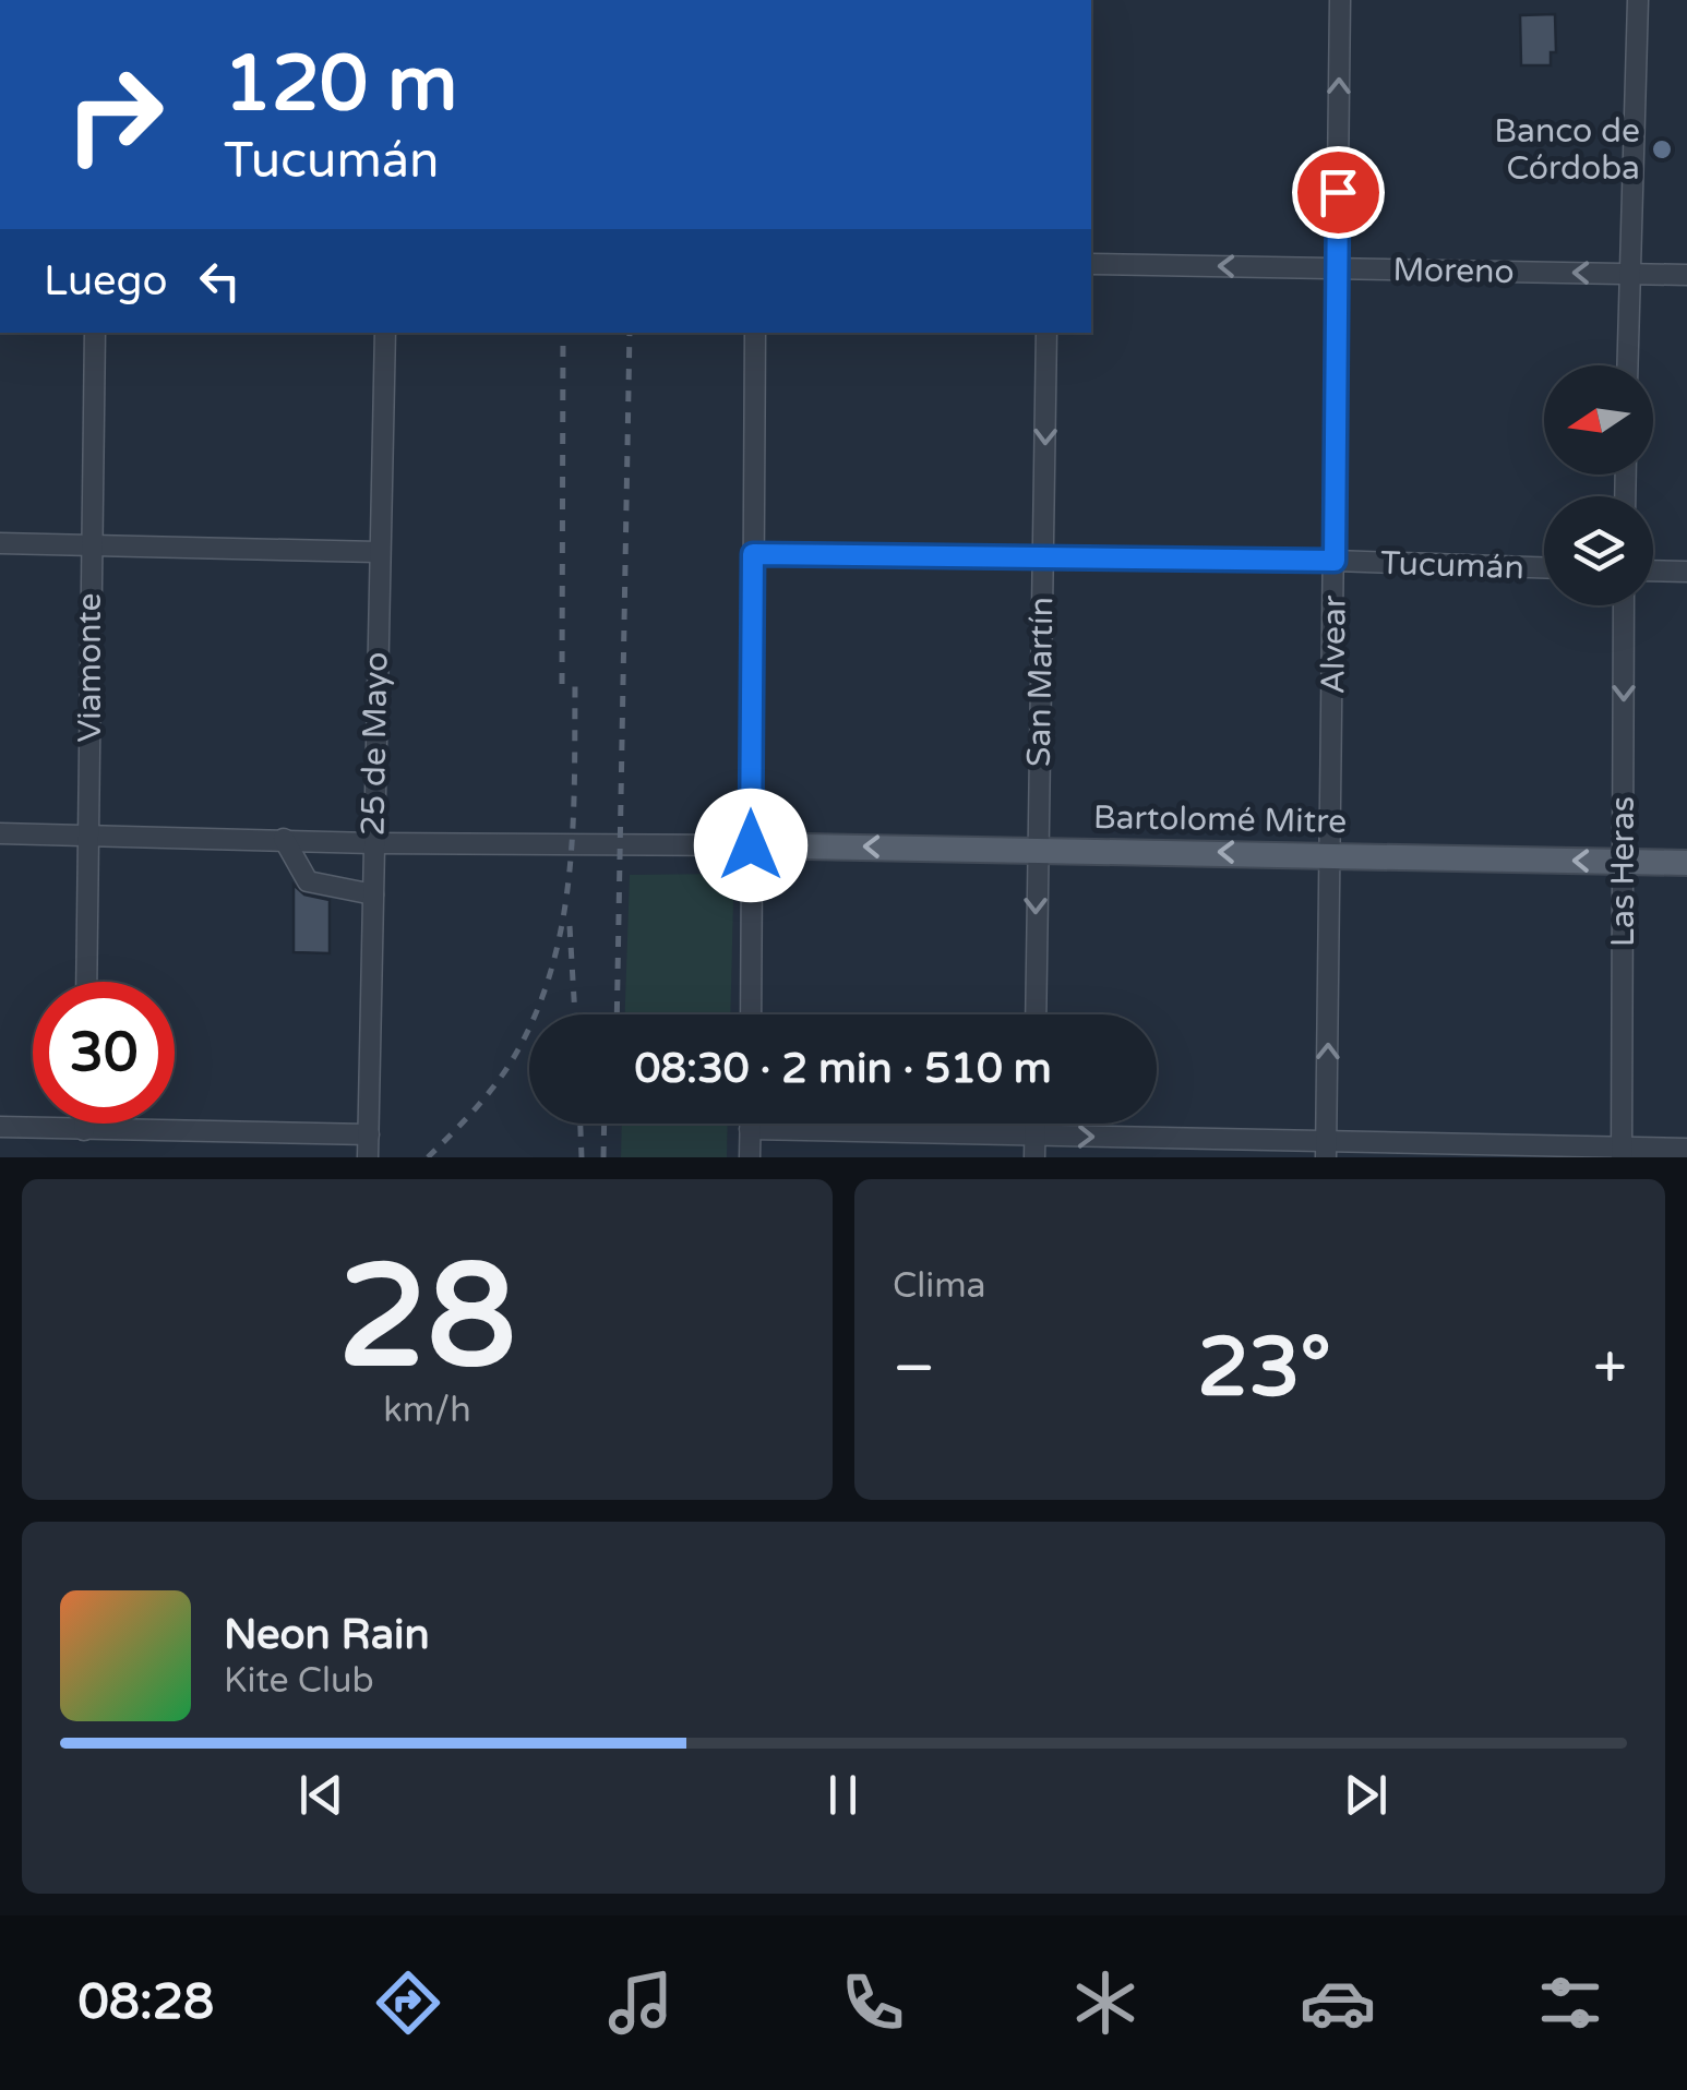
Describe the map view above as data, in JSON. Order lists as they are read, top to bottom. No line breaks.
{"streets":{"main road":["Bartolomé Mitre"],"street":["Moreno","Tucumán","Alvear","Viamonte","San Martín","25 de Mayo","Las Heras"]},"crossings":[["Moreno","Alvear"],["Tucumán","Alvear"],["Tucumán","San Martín"],["Alvear","Bartolomé Mitre"],["San Martín","Bartolomé Mitre"],["Bartolomé Mitre","Las Heras"]],"one_way":["Moreno","Alvear","San Martín","Bartolomé Mitre","Las Heras"],"places":["Banco de Córdoba"],"north":"left","page":{"turn":["120 m","Tucumán"],"then":"Luego","limit":"30","trip":"08:30 · 2 min · 510 m","tile":[["28","km/h"],"Clima"],"heat":["−","23°","+"],"song":["Neon Rain","Kite Club"],"tabs":"08:28"}}
